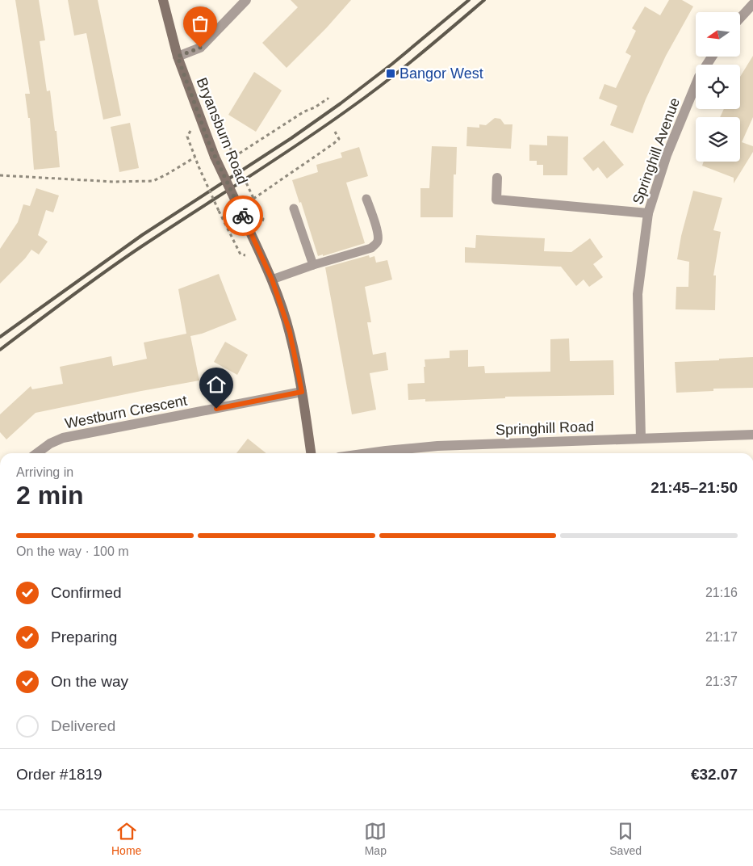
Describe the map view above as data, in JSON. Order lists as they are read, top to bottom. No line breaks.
{"streets":{"main road":["Bryansburn Road"],"street":["Springhill Avenue","Westburn Crescent","Springhill Road"]},"crossings":[["Bryansburn Road","Westburn Crescent"],["Springhill Avenue","Springhill Road"]],"places":{"transit":["Bangor West"]},"north":"left","page":{"heading":["2 min","Arriving in","21:45–21:50"],"panel":["Order #1819","€32.07"],"bar":"On the way · 100 m","list":[["Confirmed","21:16"],["Preparing","21:17"],["On the way","21:37"],"Delivered"],"tabs":["Home","Map","Saved"]}}
